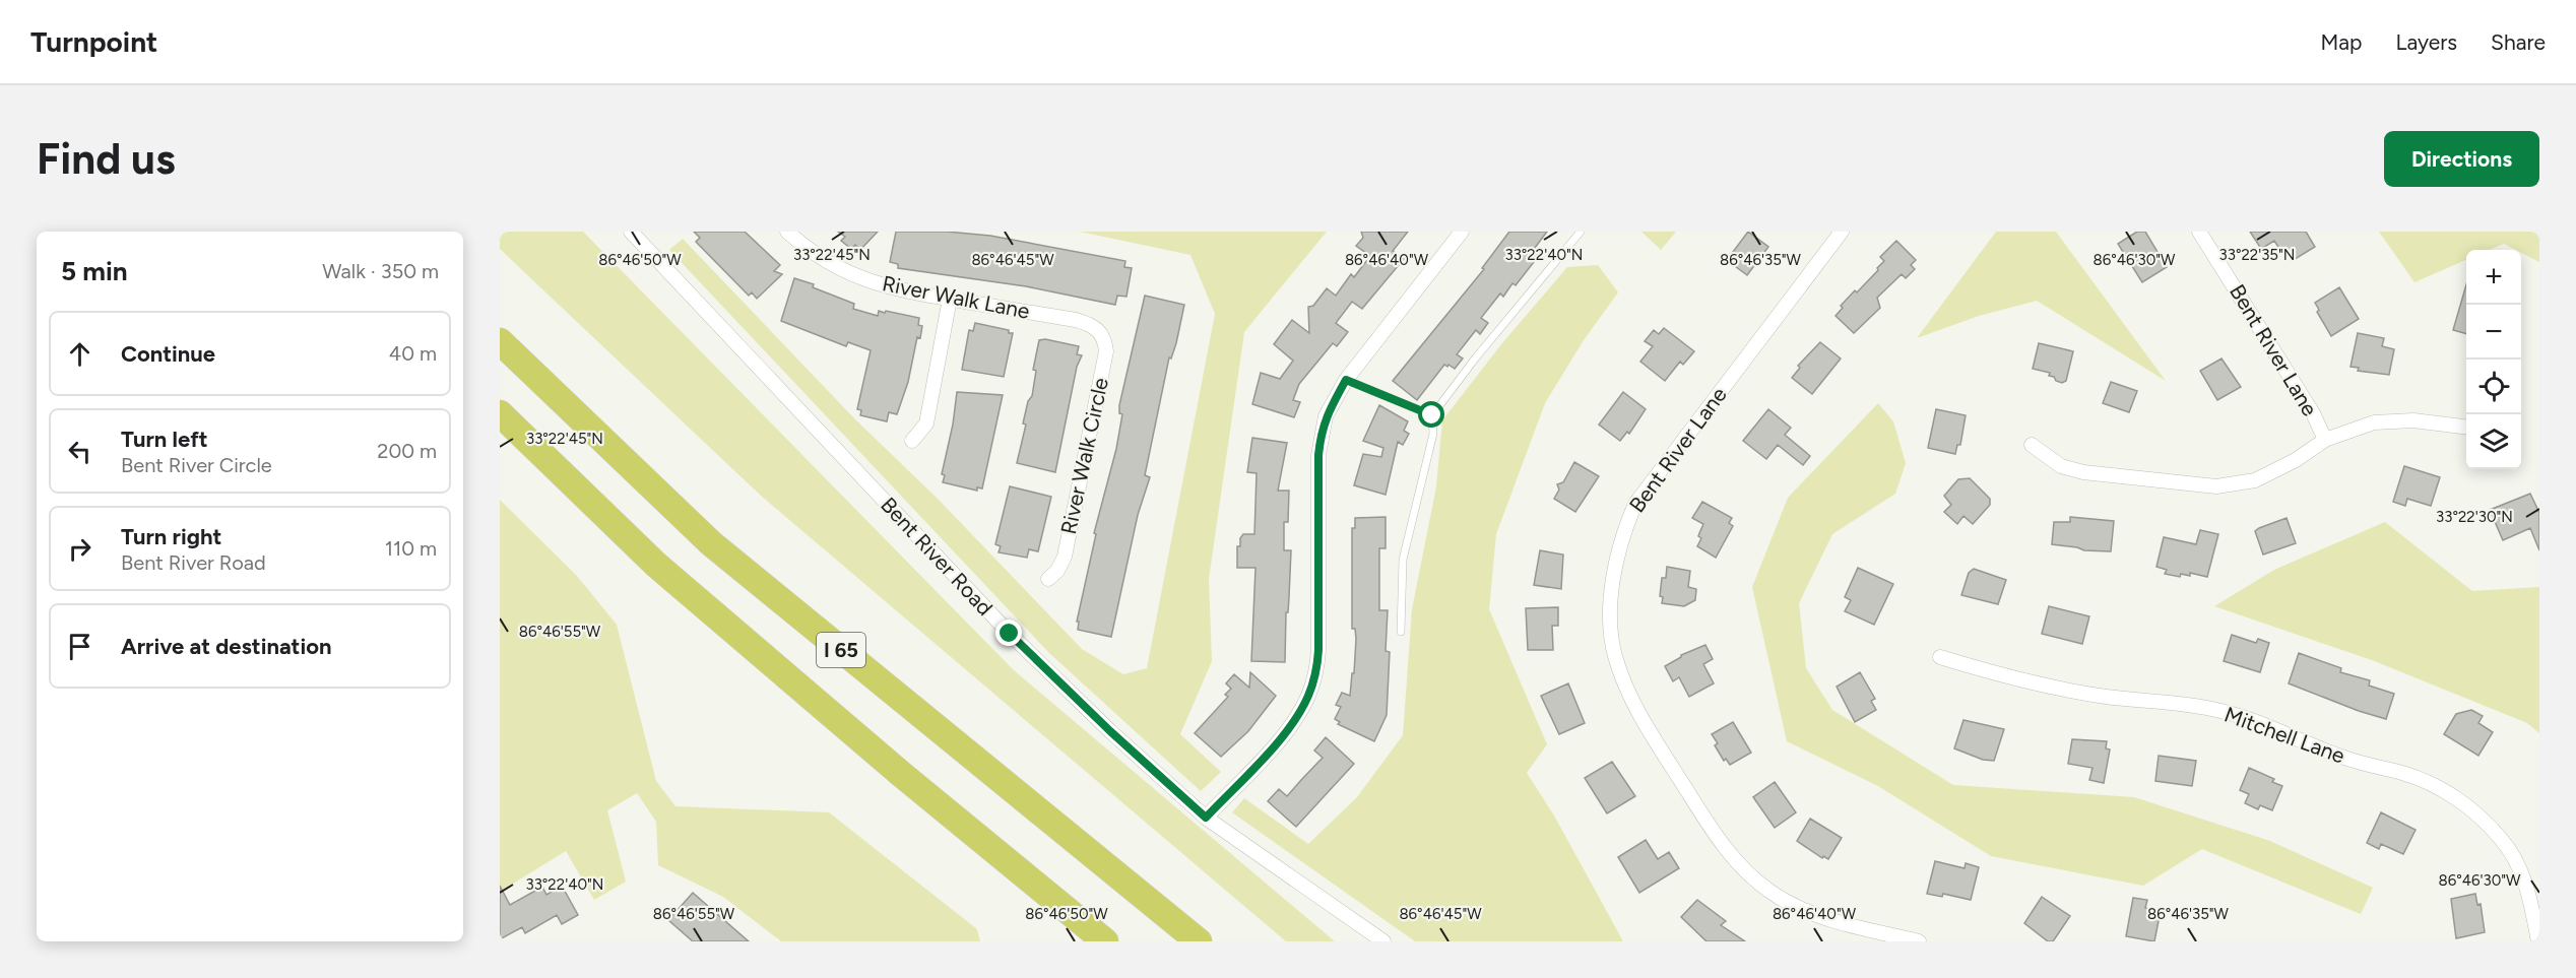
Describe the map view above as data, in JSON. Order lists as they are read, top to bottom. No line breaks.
{"streets":{"highway":["I 65"],"street":["River Walk Lane","Bent River Lane","River Walk Circle","Bent River Road","Mitchell Lane"]},"crossings":[["River Walk Lane","River Walk Circle"]],"page":{"header":"Turnpoint","nav":["Map","Layers","Share"],"buttons":"Directions","title":"Find us","heading":["5 min","Walk · 350 m"],"map_buttons":["+","−"],"list":[["Continue","40 m"],["Turn left","Bent River Circle","200 m"],["Turn right","Bent River Road","110 m"],"Arrive at destination"]},"coordinates":["33°22'40\"N","33°22'45\"N","33°22'35\"N","86°46'40\"W","86°46'30\"W","86°46'50\"W","86°46'45\"W","86°46'35\"W","33°22'30\"N","86°46'55\"W"]}
